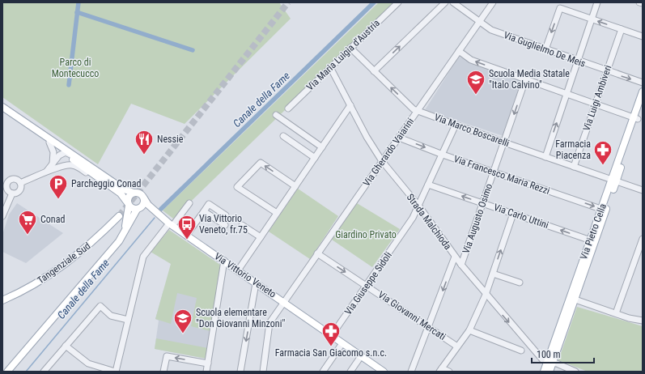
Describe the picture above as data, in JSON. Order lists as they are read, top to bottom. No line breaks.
{"streets":{"main road":["Via Pietro Cella","Tangenziale Sud","Via Vittorio Veneto"],"street":["Via Guglielmo De Meis","Via Maria Luigia d'Austria","Via Luigi Ambiveri","Via Marco Boscarelli","Via Gherardo Vaiarini","Via Francesco Maria Rezzi","Via Carlo Uttini","Via Augusto Osimo","Strada Malchioda","Via Giuseppe Sidoli","Via Giovanni Mercati"]},"crossings":[["Via Guglielmo De Meis","Via Luigi Ambiveri"],["Via Guglielmo De Meis","Via Gherardo Vaiarini"],["Via Maria Luigia d'Austria","Via Marco Boscarelli"],["Via Maria Luigia d'Austria","Strada Malchioda"],["Via Luigi Ambiveri","Via Marco Boscarelli"],["Via Marco Boscarelli","Via Gherardo Vaiarini"],["Via Marco Boscarelli","Via Augusto Osimo"],["Via Marco Boscarelli","Via Pietro Cella"],["Via Marco Boscarelli","Via Giuseppe Sidoli"],["Via Gherardo Vaiarini","Via Francesco Maria Rezzi"],["Via Gherardo Vaiarini","Strada Malchioda"],["Via Gherardo Vaiarini","Via Vittorio Veneto"],["Via Gherardo Vaiarini","Via Giovanni Mercati"],["Via Francesco Maria Rezzi","Via Augusto Osimo"],["Via Francesco Maria Rezzi","Via Pietro Cella"],["Via Francesco Maria Rezzi","Via Giuseppe Sidoli"],["Via Carlo Uttini","Via Augusto Osimo"],["Via Carlo Uttini","Via Pietro Cella"],["Via Carlo Uttini","Via Giuseppe Sidoli"],["Via Augusto Osimo","Strada Malchioda"],["Strada Malchioda","Via Pietro Cella"],["Strada Malchioda","Via Giuseppe Sidoli"],["Via Vittorio Veneto","Via Giuseppe Sidoli"],["Via Giuseppe Sidoli","Via Giovanni Mercati"]],"one_way":["Via Francesco Maria Rezzi","Via Carlo Uttini"],"water":["Canale della Fame"],"parks":["Parco di Montecucco","Giardino Privato"],"places":{"school or university":["Scuola Media Statale \"Italo Calvino\"","Scuola elementare \"Don Giovanni Minzoni\""],"restaurant":["Nessie"],"pharmacy":["Farmacia Piacenza","Farmacia San Giacomo s.n.c."],"parking":["Parcheggio Conad"],"supermarket":["Conad"],"bus stop":["Via Vittorio Veneto, fr.75"]},"scale_bar":"100 m"}
